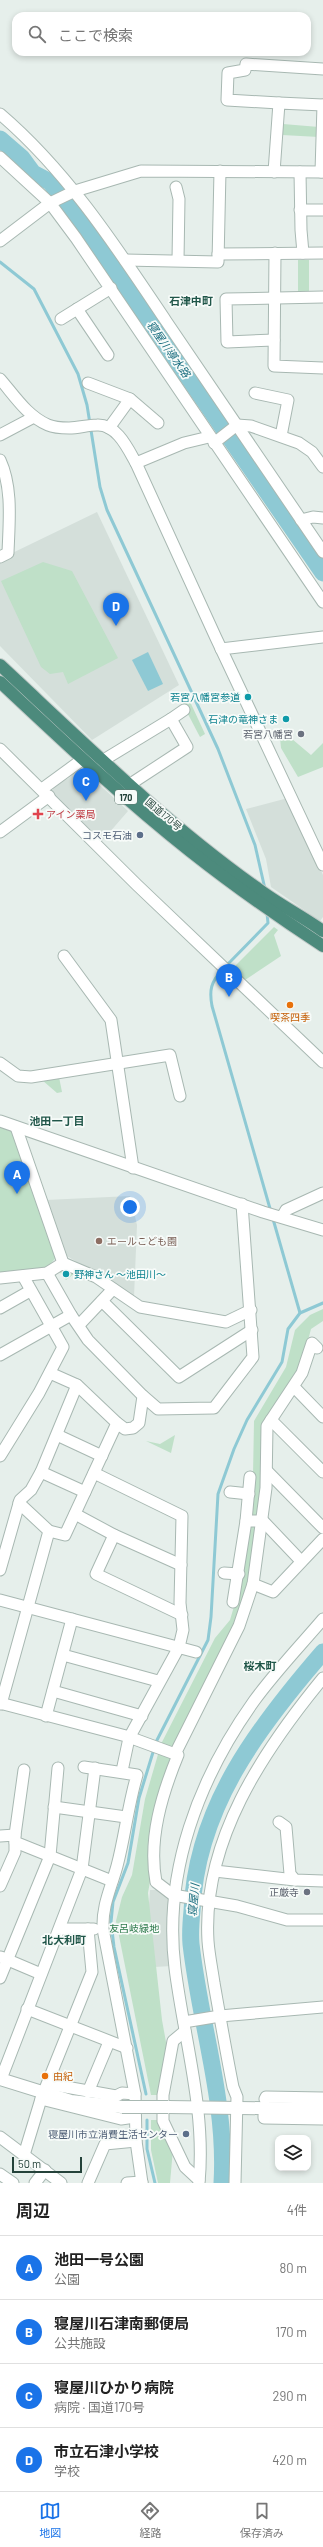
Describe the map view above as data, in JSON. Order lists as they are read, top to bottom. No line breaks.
{"streets":{"highway":["170","国道170号"]},"districts":["石津中町","池田一丁目","桜木町","北大利町"],"water":["寝屋川導水路","寝屋川"],"parks":["友呂岐緑地"],"places":{"other":["若宮八幡宮参道","石津の竜神さま","若宮八幡宮","コスモ石油","喫茶四季","エールこども園","野神さん ～池田川～","正厳寺","由紀","寝屋川市立消費生活センター"],"health":["アイン薬局"]},"scale_bar":"50 m","page":{"search":"ここで検索","pins":["D","C","B","A"],"scale":"50 m","heading":["周辺","4件"],"list":[{"mark":"A","name":"池田一号公園","note":"公園","value":"80 m"},{"mark":"B","name":"寝屋川石津南郵便局","note":"公共施設","value":"170 m"},{"mark":"C","name":"寝屋川ひかり病院","note":"病院 · 国道170号","value":"290 m"},{"mark":"D","name":"市立石津小学校","note":"学校","value":"420 m"}],"nav":["地図","経路","保存済み"]}}
